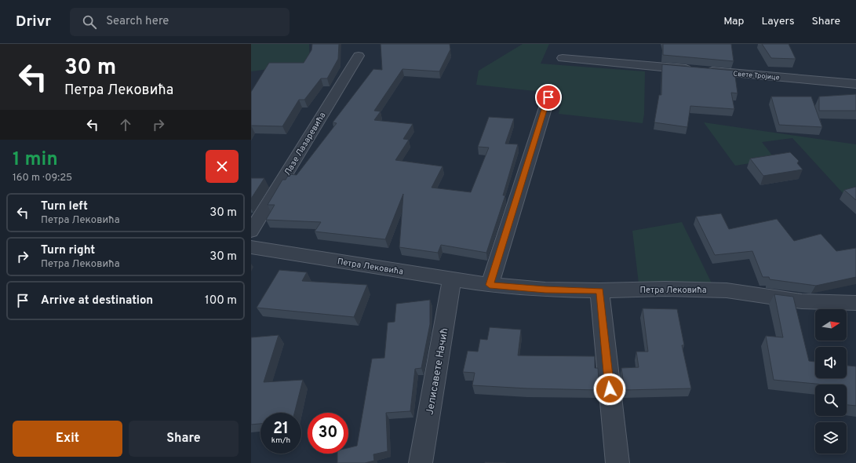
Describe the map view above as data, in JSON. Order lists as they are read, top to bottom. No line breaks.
{"streets":{"street":["Свете Тројице","Лазе Лазаревића","Петра Лековића","Јелисавете Начић"]},"crossings":[["Петра Лековића","Јелисавете Начић"]],"north":"right","page":{"header":"Drivr","search":"Search here","nav":["Map","Layers","Share"],"turn":["30 m","Петра Лековића"],"heading":["1 min","160 m · 09:25"],"list":[{"name":"Turn left","note":"Петра Лековића","value":"30 m"},{"name":"Turn right","note":"Петра Лековића","value":"30 m"},{"name":"Arrive at destination","value":"100 m"}],"speed":"21 km/h","limit":"30","buttons":["Exit","Share"]}}
